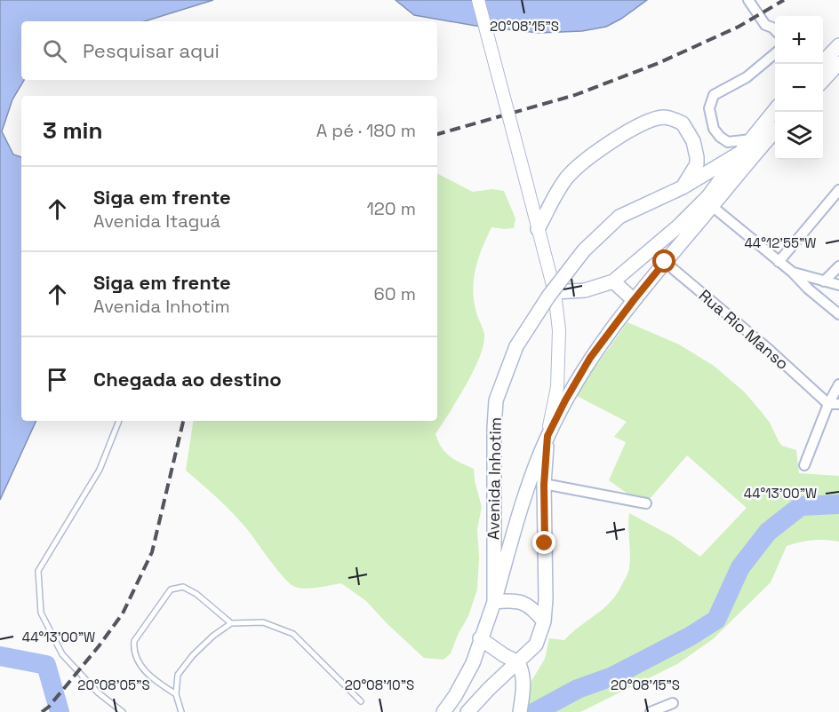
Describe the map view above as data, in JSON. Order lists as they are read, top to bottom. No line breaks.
{"streets":{"main road":["Avenida Inhotim"],"street":["Rua Rio Manso"]},"page":{"map_buttons":["+","−"],"search":"Pesquisar aqui","heading":["3 min","A pé · 180 m"],"list":[["Siga em frente","Avenida Itaguá","120 m"],["Siga em frente","Avenida Inhotim","60 m"],"Chegada ao destino"]},"coordinates":["20°08'15\"S","44°12'55\"W","44°13'00\"W","20°08'05\"S","20°08'10\"S"]}
